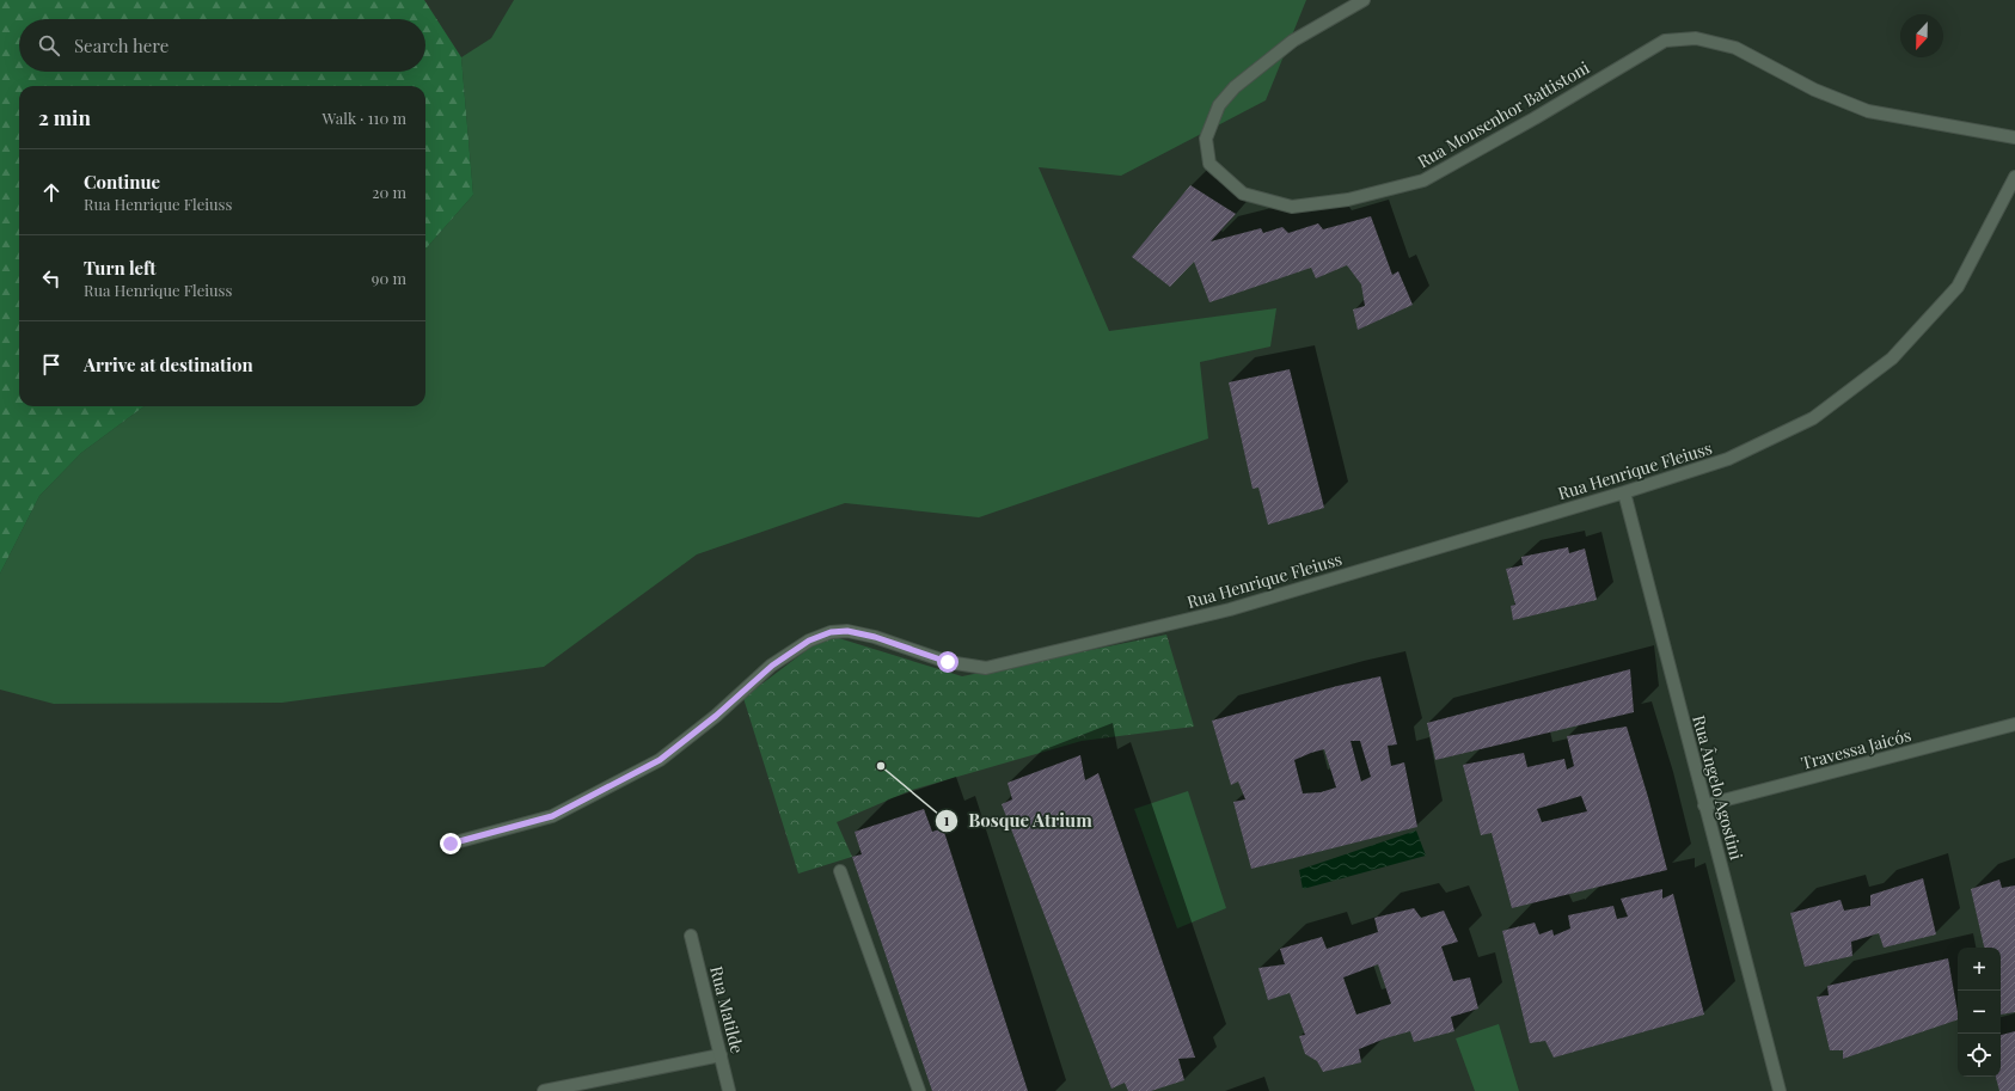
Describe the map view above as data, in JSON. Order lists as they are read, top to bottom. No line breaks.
{"streets":{"street":["Rua Monsenhor Battistoni","Rua Henrique Fleiuss","Travessa Jaicós","Rua Ângelo Agostini","Rua Matilde"]},"crossings":[["Rua Henrique Fleiuss","Rua Ângelo Agostini"],["Travessa Jaicós","Rua Ângelo Agostini"]],"places":["Bosque Atrium"],"north":"bottom","page":{"search":"Search here","heading":["2 min","Walk · 110 m"],"list":[["Continue","Rua Henrique Fleiuss","20 m"],["Turn left","Rua Henrique Fleiuss","90 m"],"Arrive at destination"],"map_buttons":["+","−"]}}
